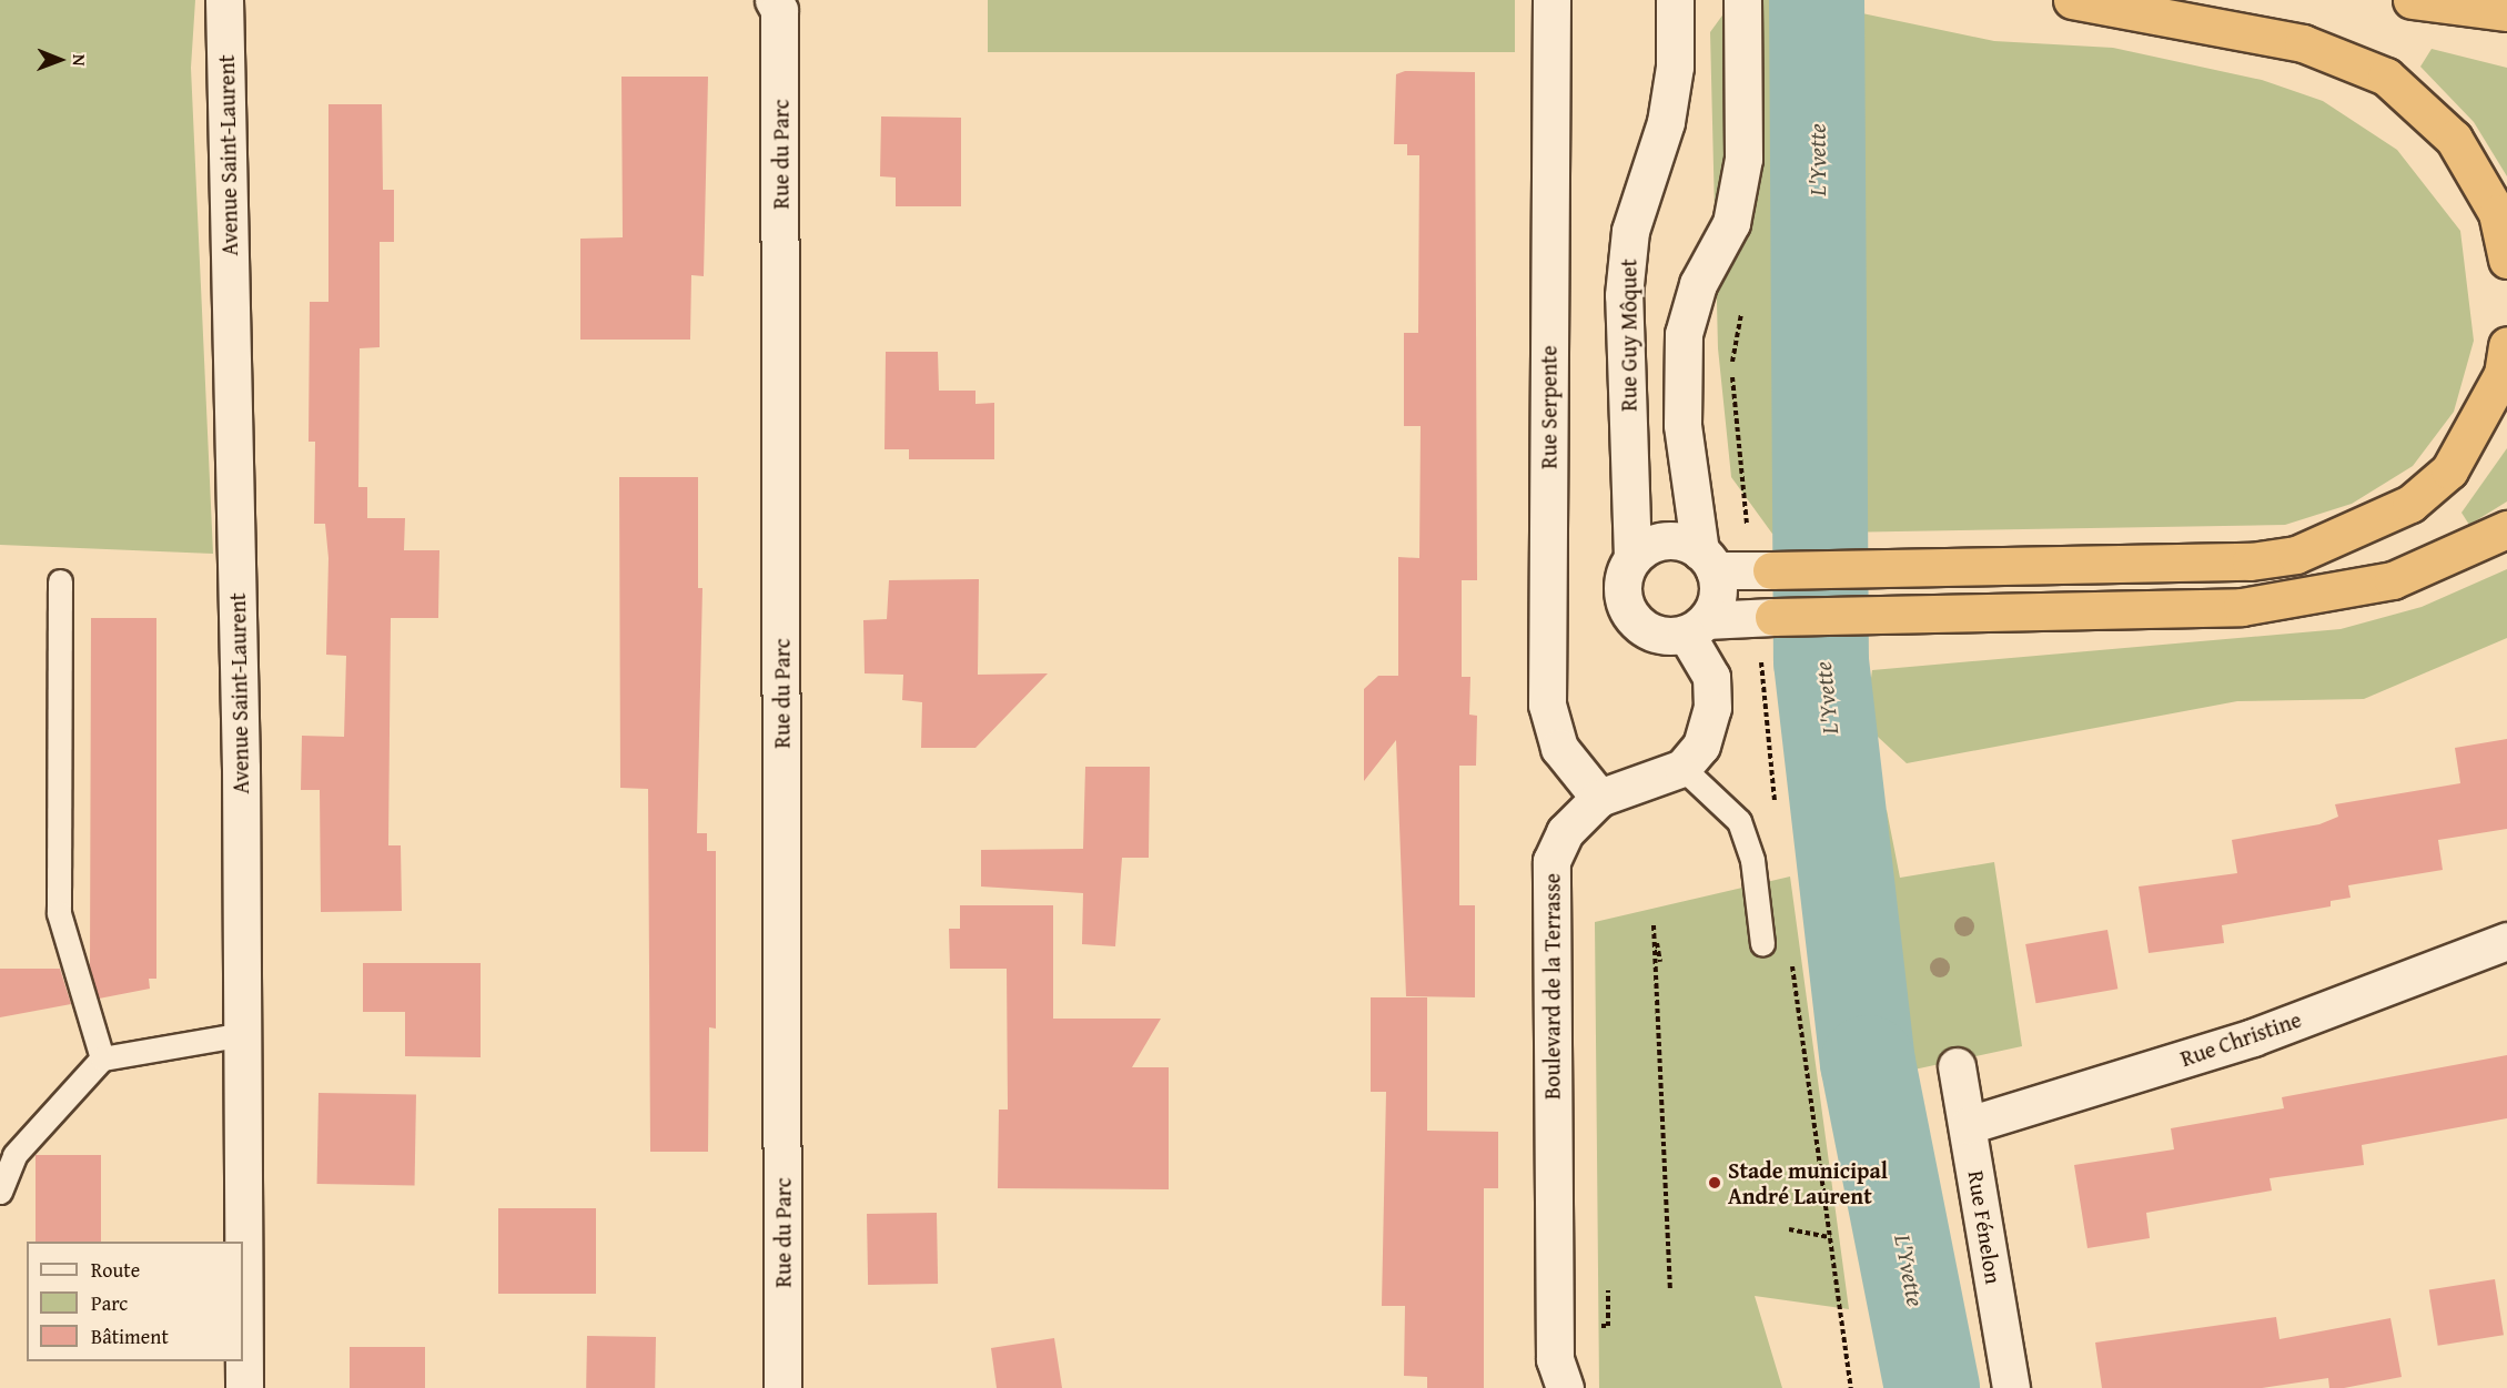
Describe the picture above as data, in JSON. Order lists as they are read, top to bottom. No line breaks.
{"streets":{"street":["Rue du Parc","Avenue Saint-Laurent","Rue Guy Môquet","Rue Serpente","Boulevard de la Terrasse","Rue Christine","Rue Fénelon"]},"crossings":[["Rue Serpente","Boulevard de la Terrasse"],["Rue Christine","Rue Fénelon"]],"water":["L'Yvette"],"places":["Stade municipal André Laurent"],"legend":["Route","Parc","Bâtiment"],"north":"right"}
